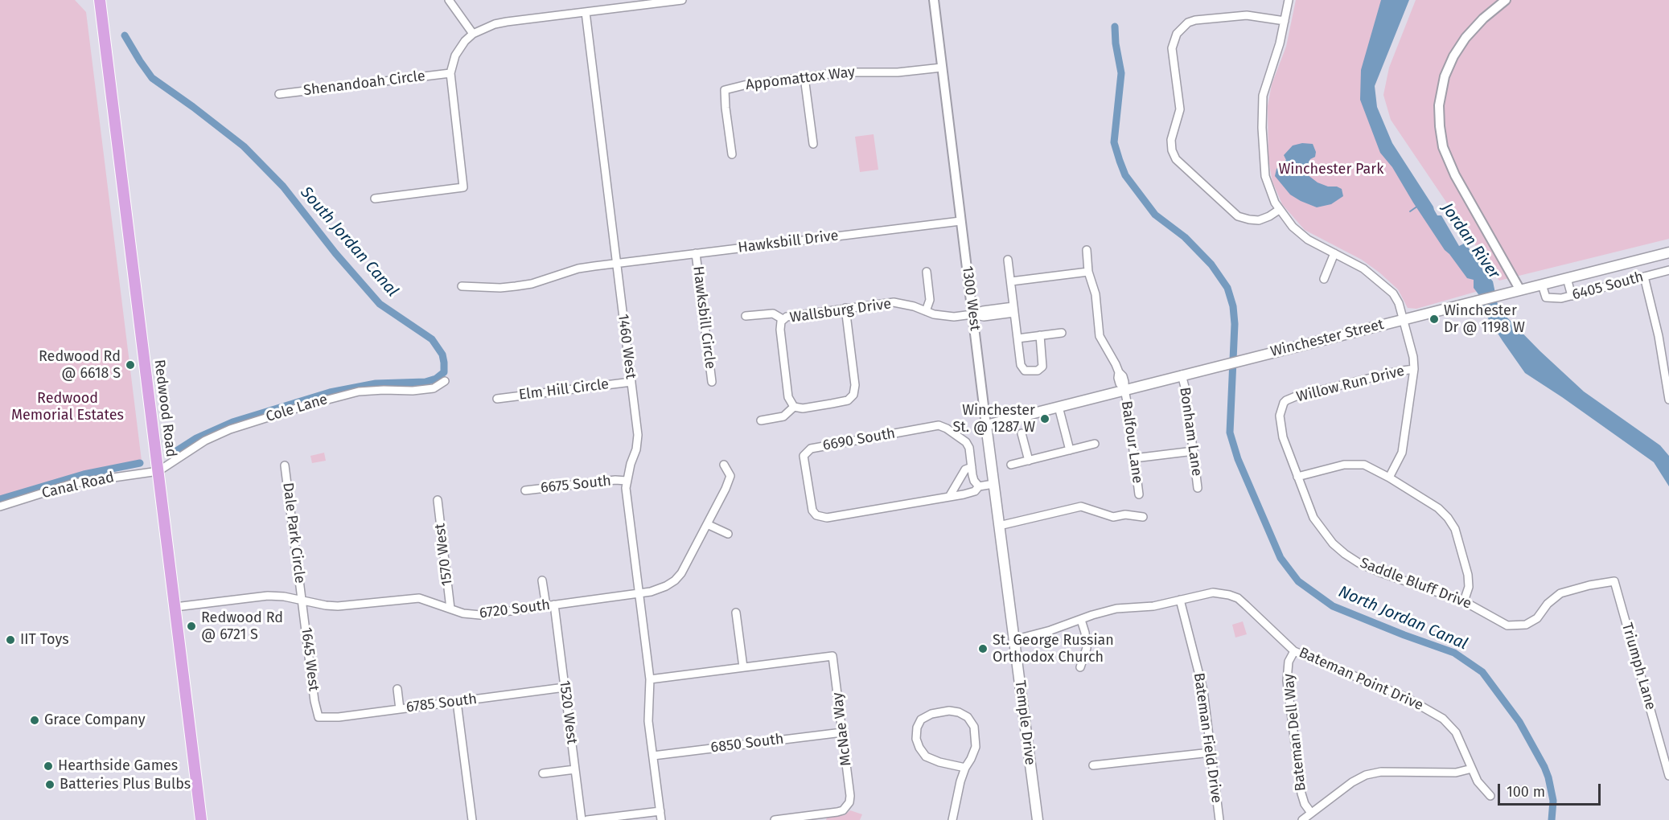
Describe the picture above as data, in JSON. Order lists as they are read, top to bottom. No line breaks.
{"streets":{"main road":["1300 West","Winchester Street","Redwood Road","Temple Drive"],"street":["Appomattox Way","Shenandoah Circle","Hawksbill Drive","6405 South","Wallsburg Drive","Hawksbill Circle","1460 West","Willow Run Drive","Elm Hill Circle","Cole Lane","Bonham Lane","6690 South","Balfour Lane","6675 South","Canal Road","Dale Park Circle","1570 West","Saddle Bluff Drive","6720 South","1645 West","Triumph Lane","Bateman Point Drive","6785 South","1520 West","McNae Way","Bateman Dell Way","Bateman Field Drive","6850 South"]},"crossings":[["Appomattox Way","1300 West"],["Hawksbill Drive","1300 West"],["Hawksbill Drive","Hawksbill Circle"],["Hawksbill Drive","1460 West"],["6405 South","Winchester Street"],["1300 West","Wallsburg Drive"],["1300 West","Winchester Street"],["1300 West","6690 South"],["1300 West","Temple Drive"],["Winchester Street","Bonham Lane"],["Winchester Street","Balfour Lane"],["1460 West","Elm Hill Circle"],["1460 West","6675 South"],["1460 West","6720 South"],["1460 West","6850 South"],["Willow Run Drive","Saddle Bluff Drive"],["Redwood Road","Cole Lane"],["Redwood Road","Canal Road"],["Redwood Road","6720 South"],["Cole Lane","Canal Road"],["Dale Park Circle","6720 South"],["Dale Park Circle","1645 West"],["1570 West","6720 South"],["Saddle Bluff Drive","Triumph Lane"],["6720 South","1645 West"],["6720 South","1520 West"],["1645 West","6785 South"],["Bateman Point Drive","Temple Drive"],["Bateman Point Drive","Bateman Dell Way"],["Bateman Point Drive","Bateman Field Drive"],["6785 South","1520 West"],["McNae Way","6850 South"]],"water":["Jordan River","South Jordan Canal","North Jordan Canal"],"parks":["Winchester Park","Redwood Memorial Estates"],"places":["Winchester Dr @ 1198 W","Redwood Rd @ 6618 S","Winchester St. @ 1287 W","Redwood Rd @ 6721 S","IIT Toys","St. George Russian Orthodox Church","Grace Company","Hearthside Games","Batteries Plus Bulbs"],"scale_bar":"100 m"}
